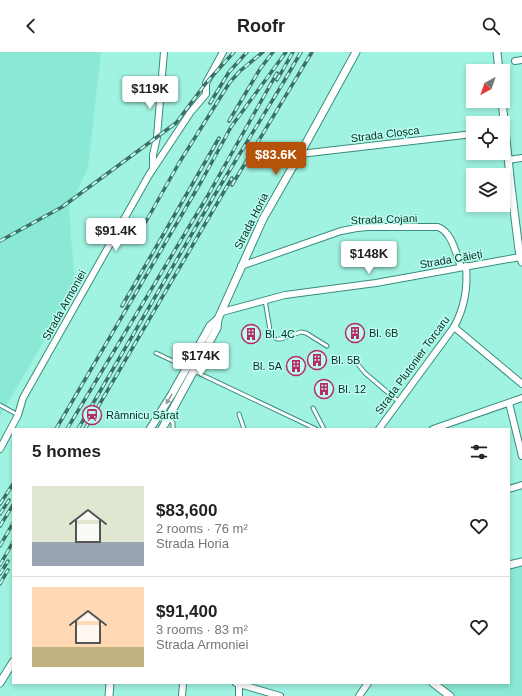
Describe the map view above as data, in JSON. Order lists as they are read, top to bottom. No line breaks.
{"streets":{"street":["Strada Cloșca","Strada Cojani","Strada Horia","Strada Căieți","Strada Armoniei","Strada Plutonier Torcaru"]},"crossings":[["Strada Cloșca","Strada Horia"],["Strada Cojani","Strada Horia"],["Strada Cojani","Strada Căieți"],["Strada Cojani","Strada Plutonier Torcaru"],["Strada Horia","Strada Căieți"],["Strada Căieți","Strada Plutonier Torcaru"]],"places":{"building":["Bl. 6B","Bl. 4C","Bl. 5B","Bl. 5A","Bl. 12"],"station":["Râmnicu Sărat"]},"north":"bottom left","page":{"header":"Roofr","price":["$119K","$83.6K","$91.4K","$148K","$174K"],"heading":"5 homes","list":[{"name":"$83,600","note":"2 rooms · 76 m² · Strada Horia"},{"name":"$91,400","note":"3 rooms · 83 m² · Strada Armoniei"}]}}
